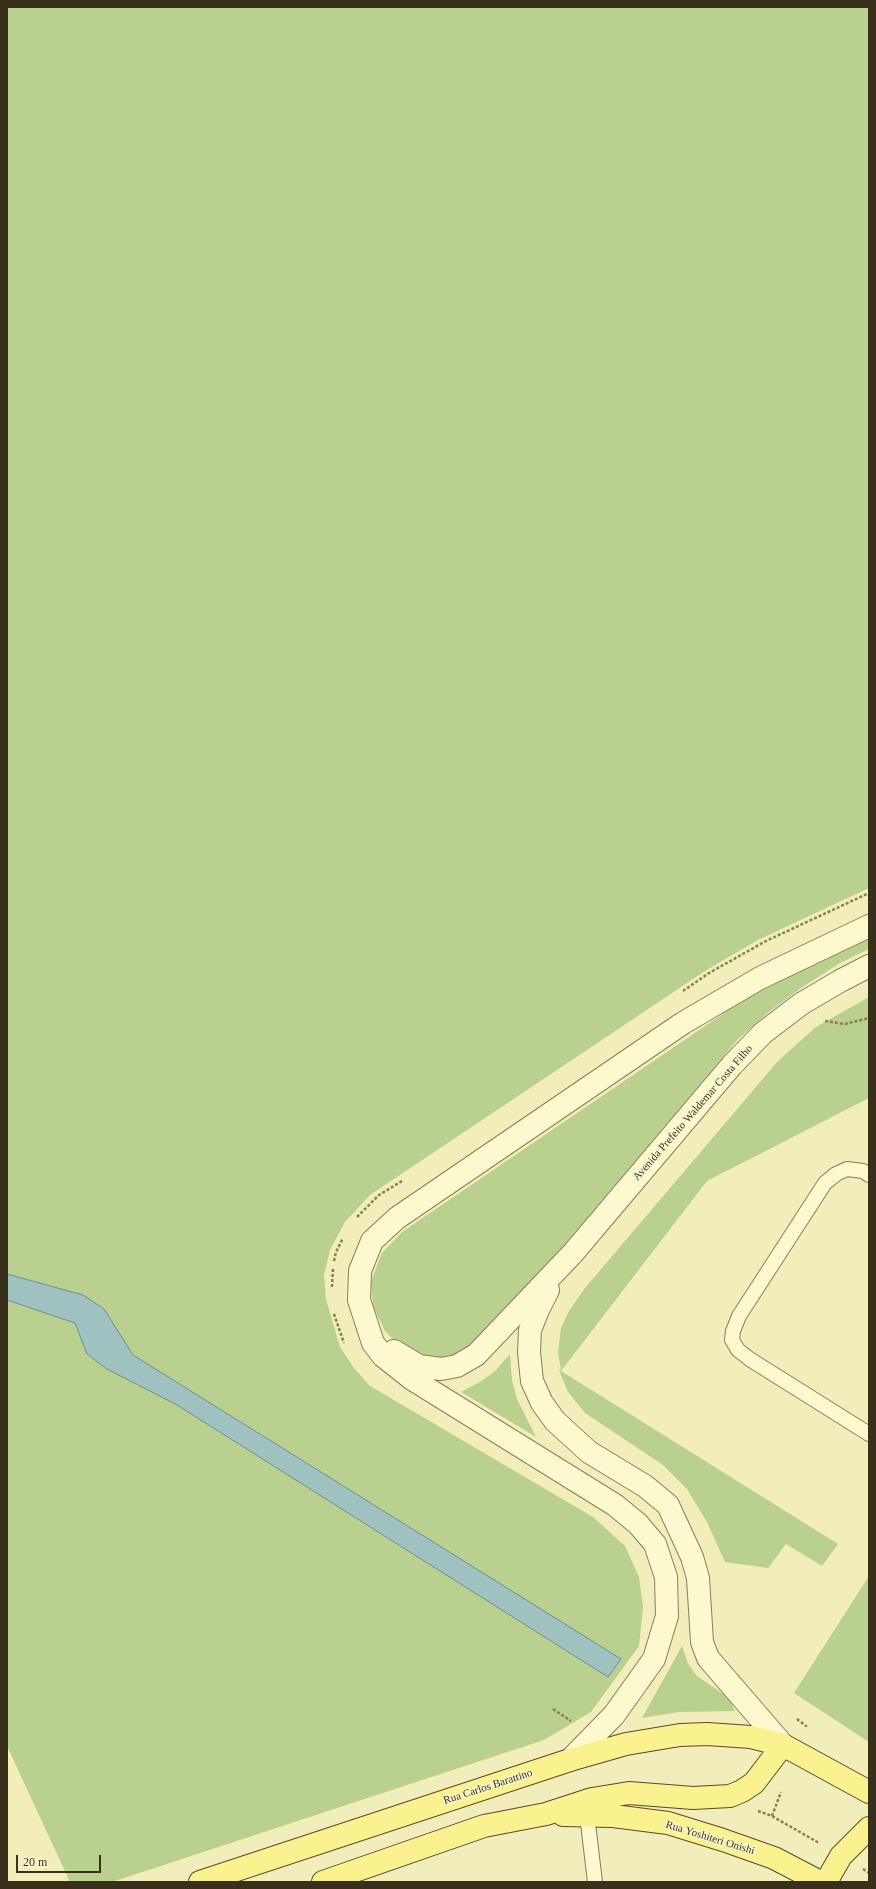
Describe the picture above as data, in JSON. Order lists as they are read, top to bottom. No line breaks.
{"streets":{"main road":["Rua Carlos Barattino","Rua Yoshiteri Onishi"],"street":["Avenida Prefeito Waldemar Costa Filho"]},"scale_bar":"20 m"}
